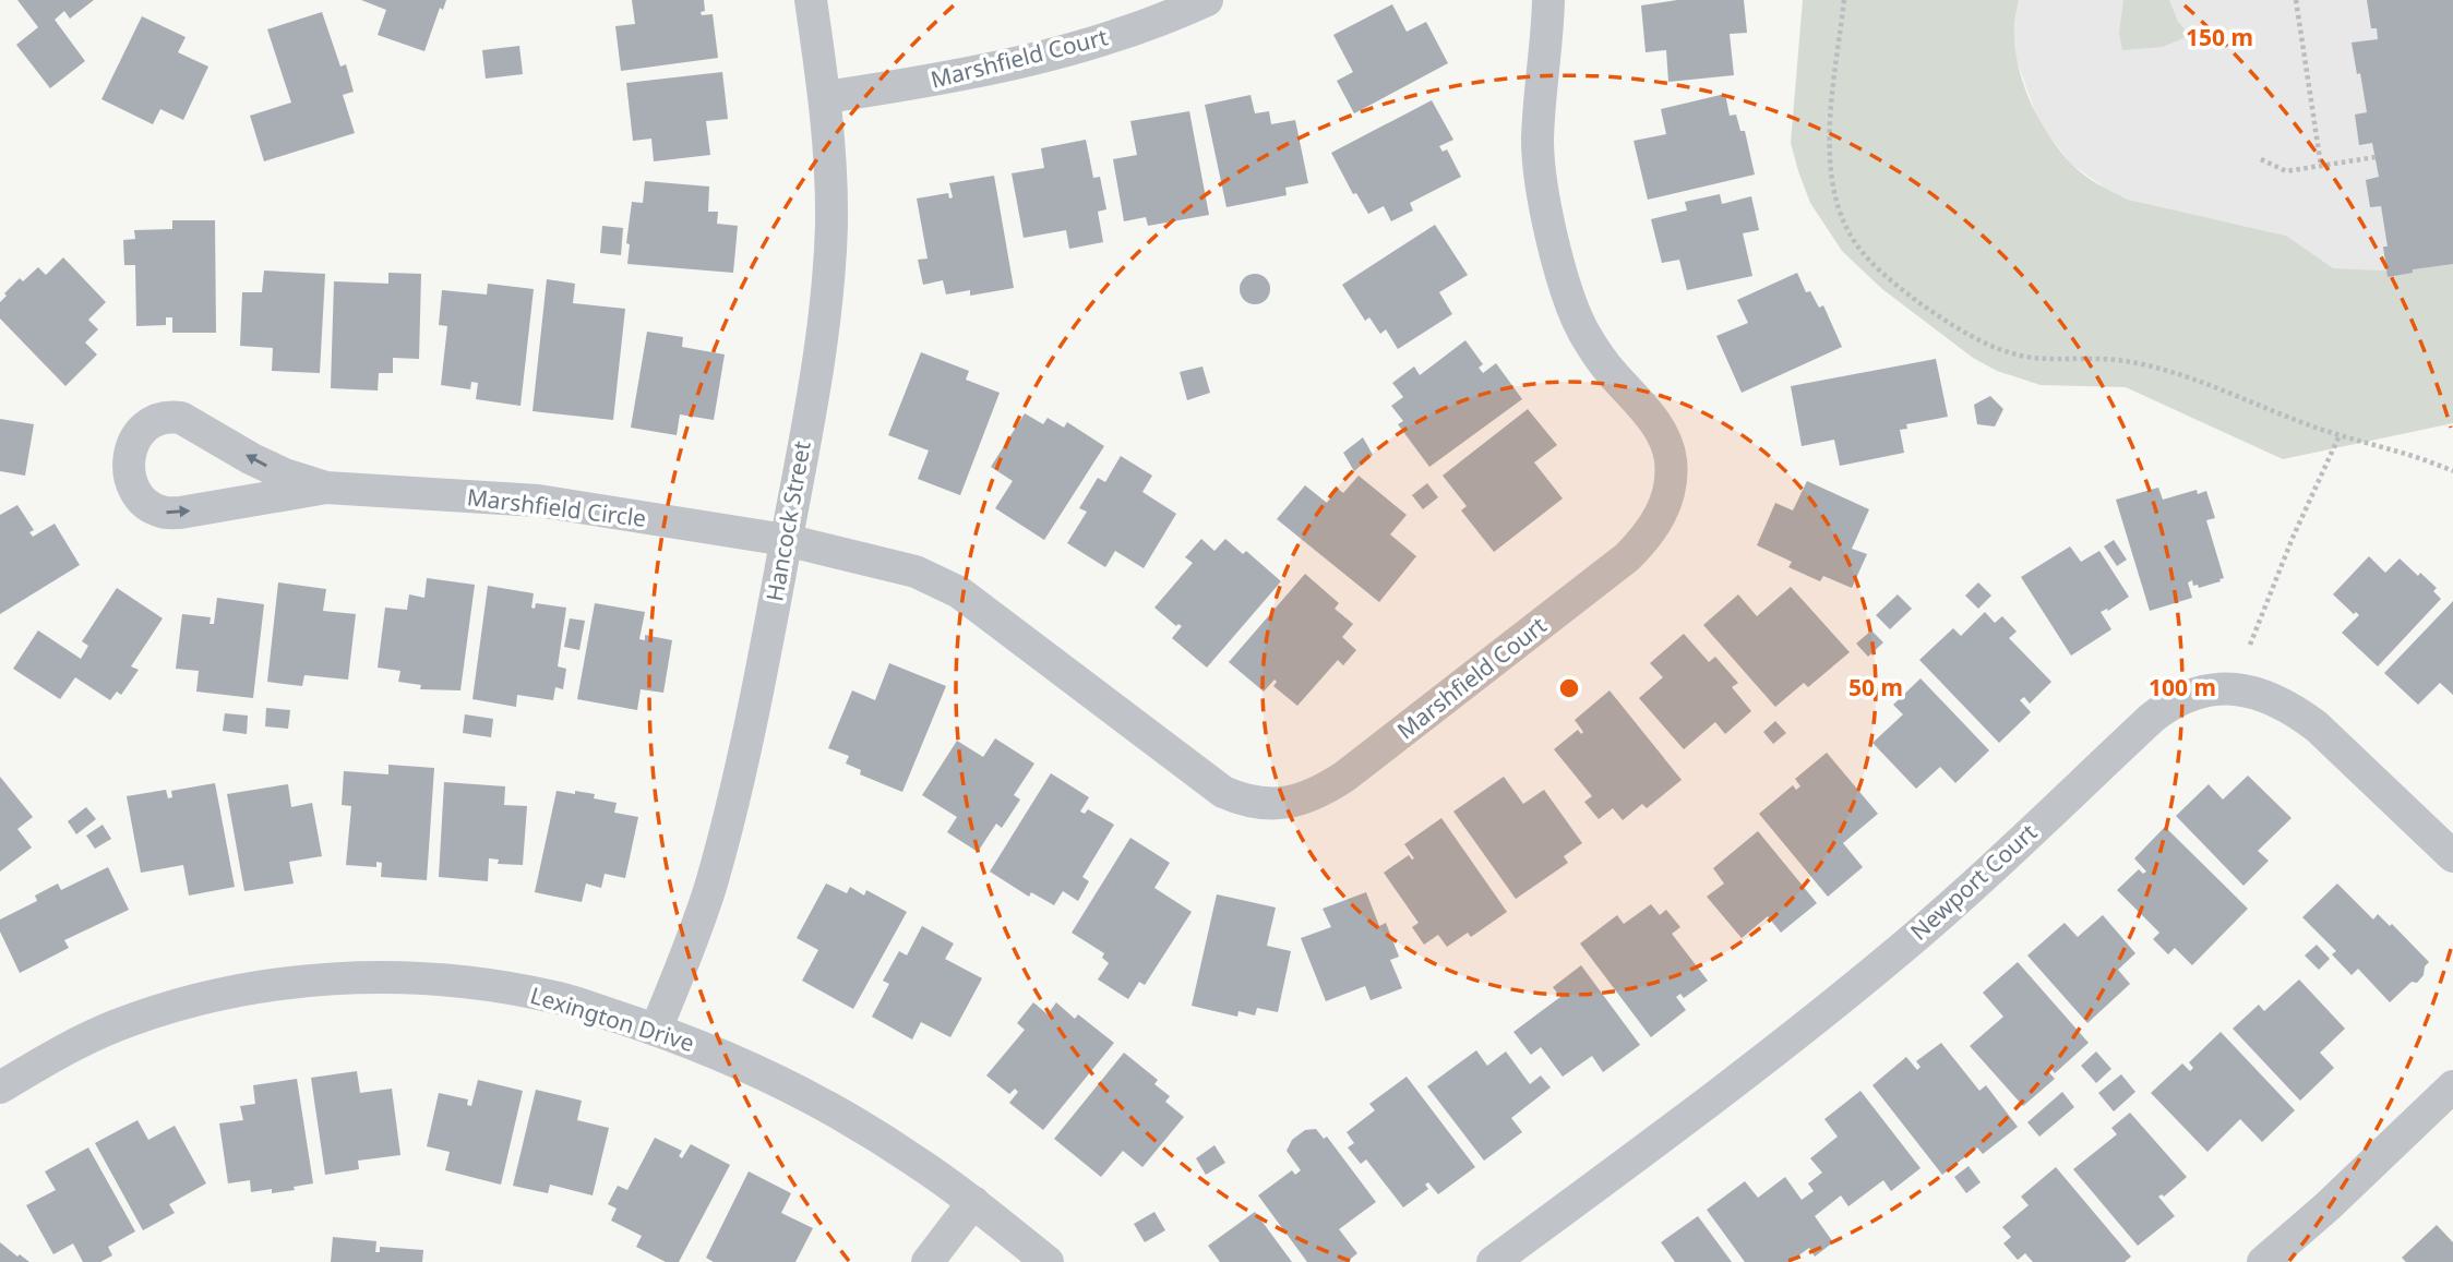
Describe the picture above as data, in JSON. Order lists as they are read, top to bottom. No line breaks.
{"streets":{"street":["Marshfield Court","Marshfield Circle","Hancock Street","Newport Court","Lexington Drive"]},"crossings":[["Marshfield Court","Marshfield Circle"],["Marshfield Court","Hancock Street"],["Marshfield Circle","Hancock Street"],["Hancock Street","Lexington Drive"]],"rings":["150 m","50 m","100 m"]}
